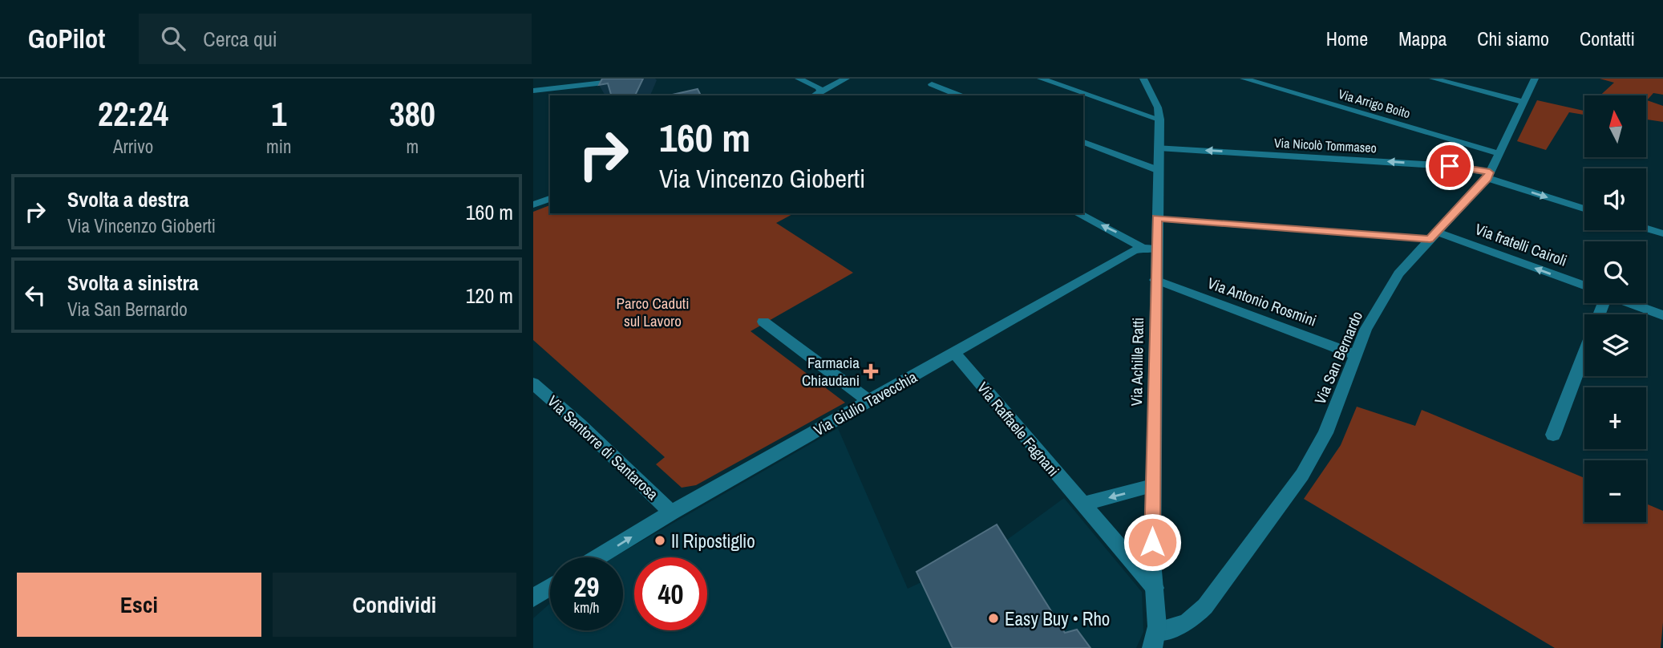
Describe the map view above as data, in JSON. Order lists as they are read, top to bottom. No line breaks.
{"streets":{"street":["Via Arrigo Boito","Via Nicolò Tommaseo","Via fratelli Cairoli","Via Antonio Rosmini","Via San Bernardo","Via Achille Ratti","Via Giulio Tavecchia","Via Raffaele Fagnani","Via Santorre di Santarosa"]},"crossings":[["Via Arrigo Boito","Via San Bernardo"],["Via Nicolò Tommaseo","Via San Bernardo"],["Via Nicolò Tommaseo","Via Achille Ratti"],["Via fratelli Cairoli","Via San Bernardo"],["Via fratelli Cairoli","Via Achille Ratti"],["Via Antonio Rosmini","Via San Bernardo"],["Via Antonio Rosmini","Via Achille Ratti"],["Via San Bernardo","Via Achille Ratti"],["Via Achille Ratti","Via Giulio Tavecchia"],["Via Achille Ratti","Via Raffaele Fagnani"],["Via Giulio Tavecchia","Via Raffaele Fagnani"],["Via Giulio Tavecchia","Via Santorre di Santarosa"]],"one_way":["Via fratelli Cairoli"],"parks":["Parco Caduti sul Lavoro"],"places":{"health":["Farmacia Chiaudani"],"other":["Il Ripostiglio","Easy Buy • Rho"]},"north":"top","page":{"header":"GoPilot","search":"Cerca qui","nav":["Home","Mappa","Chi siamo","Contatti"],"eta":["22:24","Arrivo","1","min","380","m"],"map_buttons":["+","−"],"turn":["160 m","Via Vincenzo Gioberti"],"list":[{"name":"Svolta a destra","note":"Via Vincenzo Gioberti","value":"160 m"},{"name":"Svolta a sinistra","note":"Via San Bernardo","value":"120 m"}],"speed":"29 km/h","limit":"40","buttons":["Esci","Condividi"]}}
